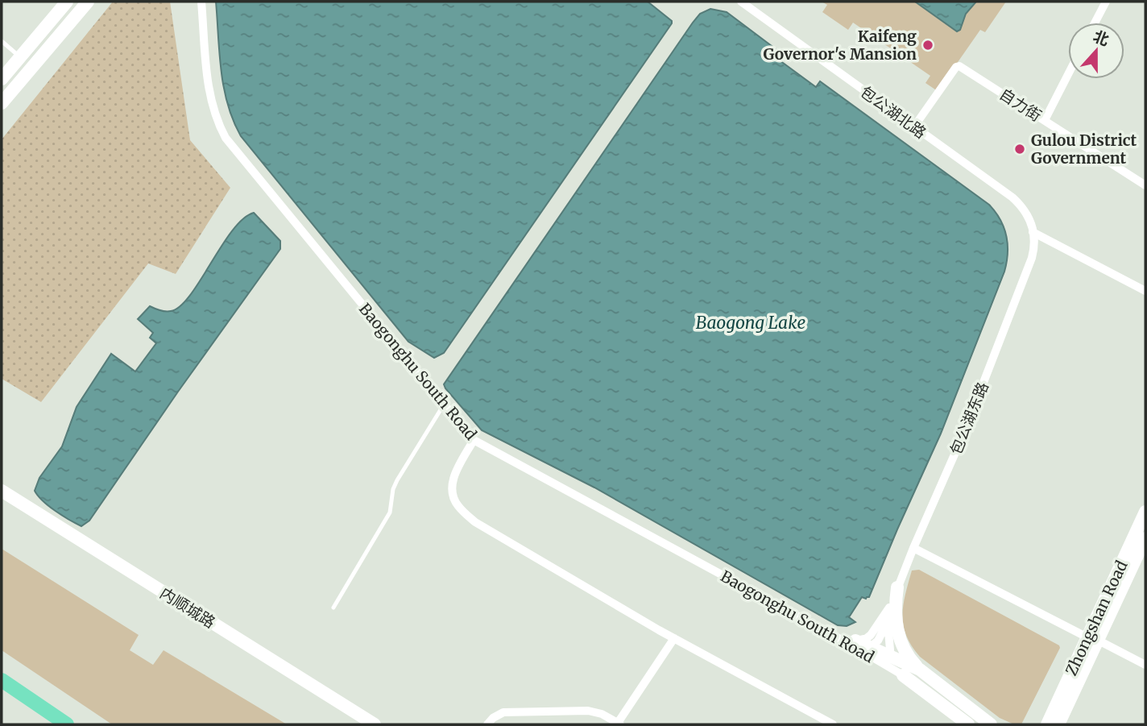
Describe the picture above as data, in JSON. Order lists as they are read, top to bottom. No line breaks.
{"streets":{"street":["自力街","包公湖北路","Baogonghu South Road","包公湖东路","内顺城路","Zhongshan Road"]},"crossings":[["自力街","包公湖北路"],["包公湖北路","包公湖东路"]],"water":["Baogong Lake"],"places":["Kaifeng Governor's Mansion","Gulou District Government"],"north":"top"}
